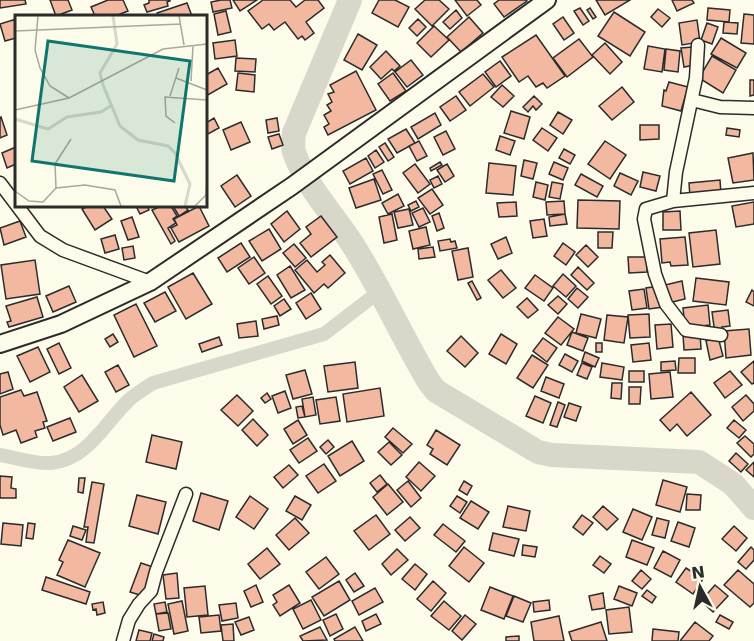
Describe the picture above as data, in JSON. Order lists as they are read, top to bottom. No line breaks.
{"north":"top"}
